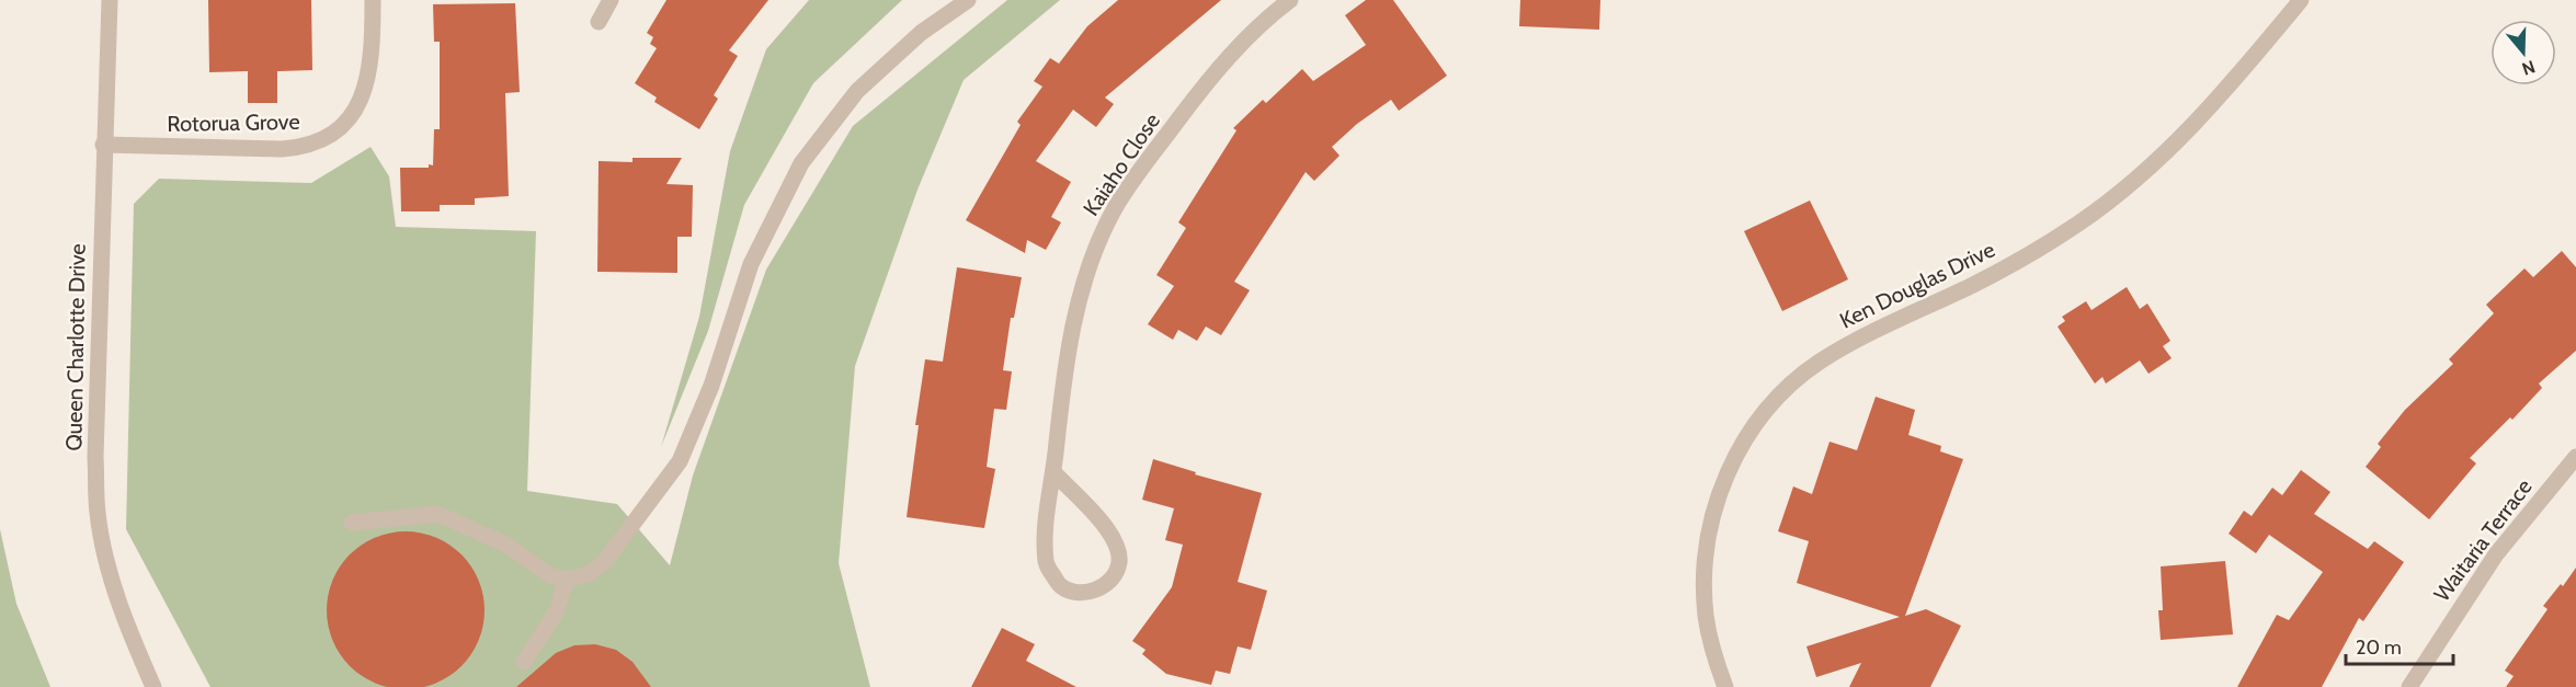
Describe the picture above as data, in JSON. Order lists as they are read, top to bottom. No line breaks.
{"streets":{"street":["Rotorua Grove","Kaiaho Close","Ken Douglas Drive","Queen Charlotte Drive","Waitaria Terrace"]},"crossings":[["Rotorua Grove","Queen Charlotte Drive"]],"scale_bar":"20 m","north":"bottom"}
